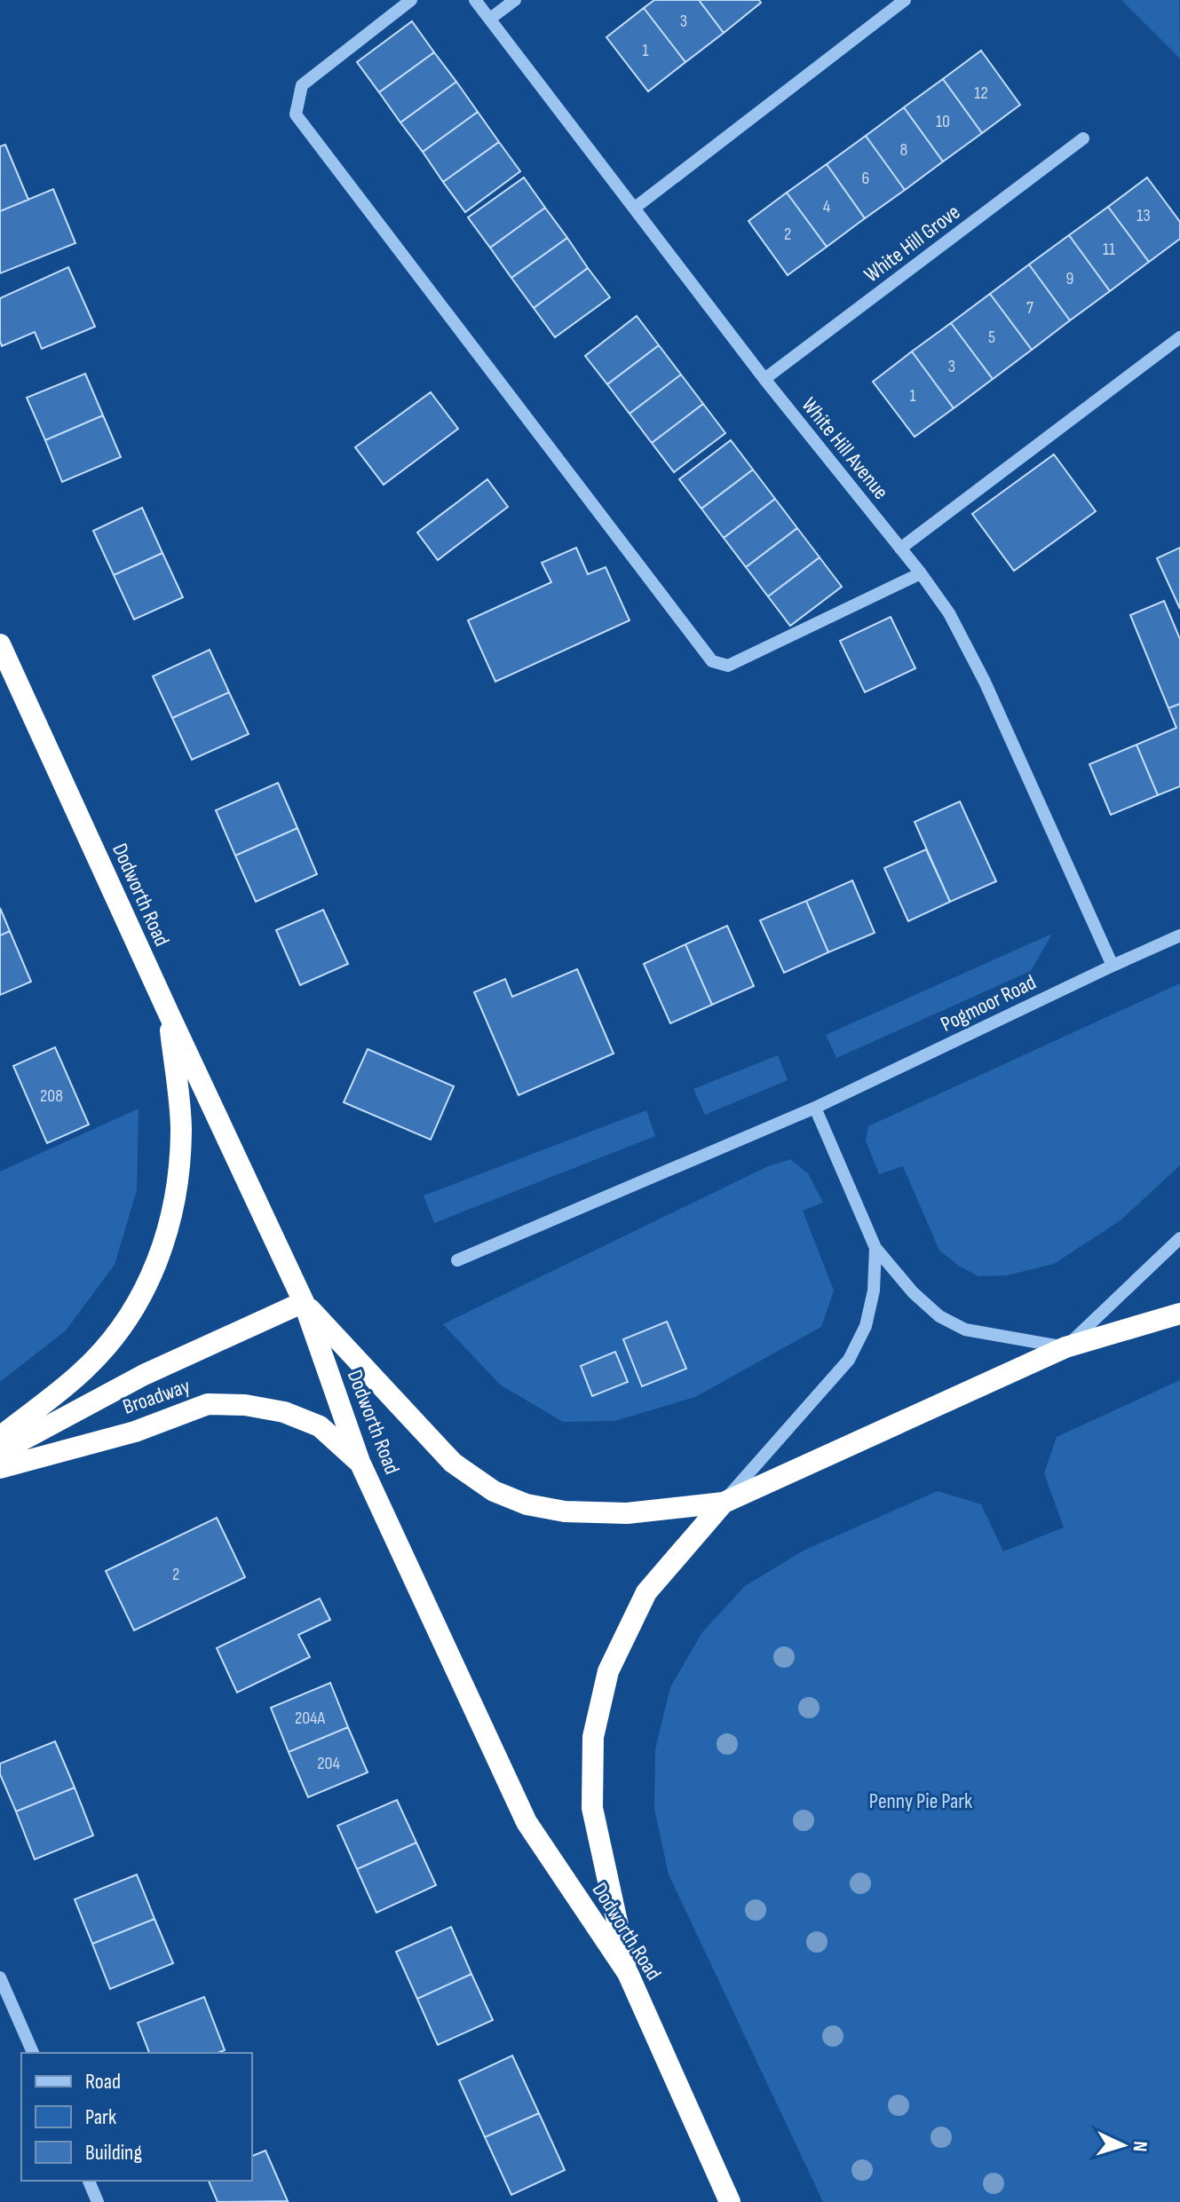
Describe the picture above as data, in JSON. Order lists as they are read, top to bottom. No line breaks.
{"streets":{"highway":["Dodworth Road","Broadway"],"street":["White Hill Grove","White Hill Avenue","Pogmoor Road"]},"crossings":[["White Hill Grove","White Hill Avenue"],["White Hill Avenue","Pogmoor Road"],["Dodworth Road","Broadway"]],"parks":["Penny Pie Park"],"house_numbers":["3","1","12","10","8","6","4","13","2","11","9","7","5","3","1","208","2","204A","204"],"legend":["Road","Park","Building"],"north":"right"}
